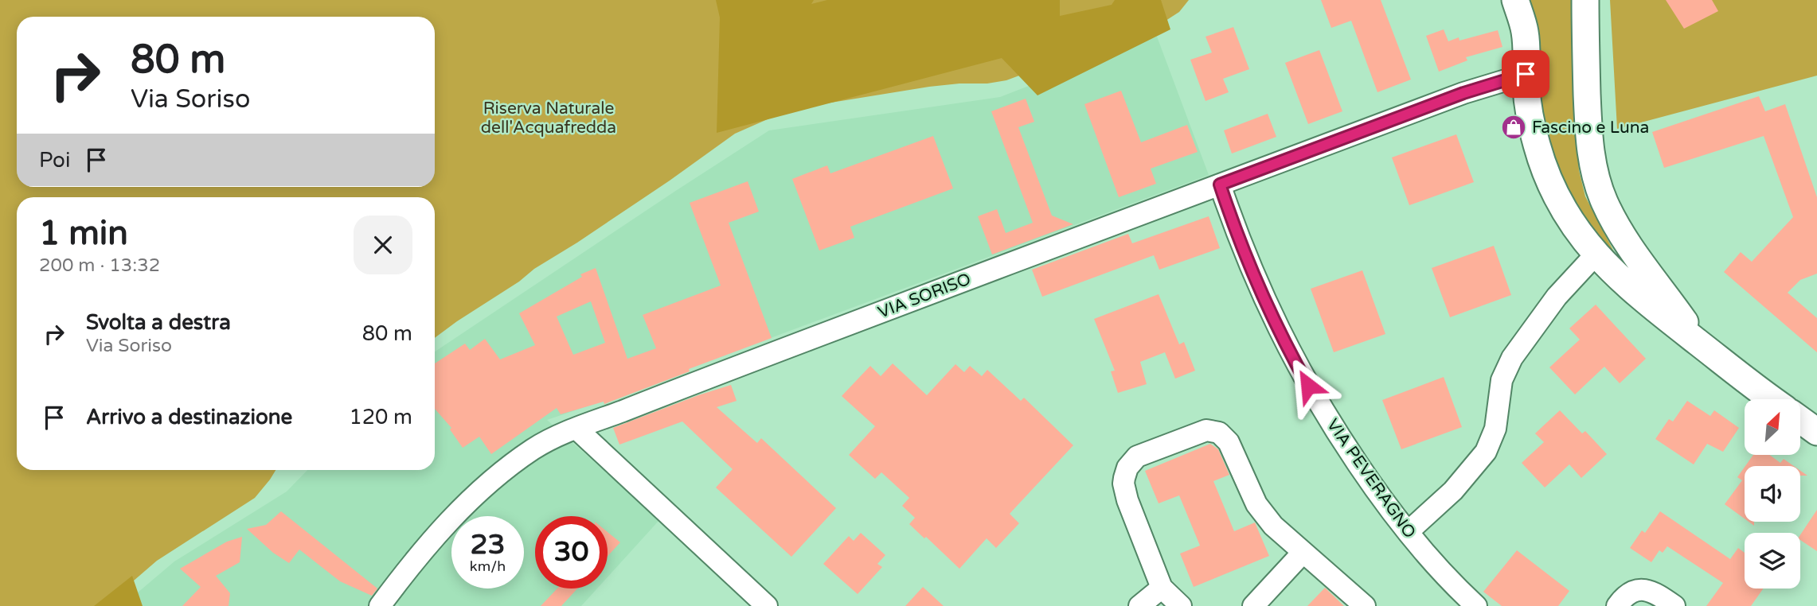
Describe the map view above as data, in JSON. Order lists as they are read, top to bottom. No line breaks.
{"streets":{"street":["VIA SORISO","VIA PEVERAGNO"]},"crossings":[["VIA SORISO","VIA PEVERAGNO"]],"parks":["Riserva Naturale dell'Acquafredda"],"places":{"shop":["Fascino e Luna"]},"north":"top right","page":{"turn":["80 m","Via Soriso"],"then":"Poi","heading":["1 min","200 m · 13:32"],"list":[{"name":"Svolta a destra","note":"Via Soriso","value":"80 m"},{"name":"Arrivo a destinazione","value":"120 m"}],"speed":"23 km/h","limit":"30"}}
